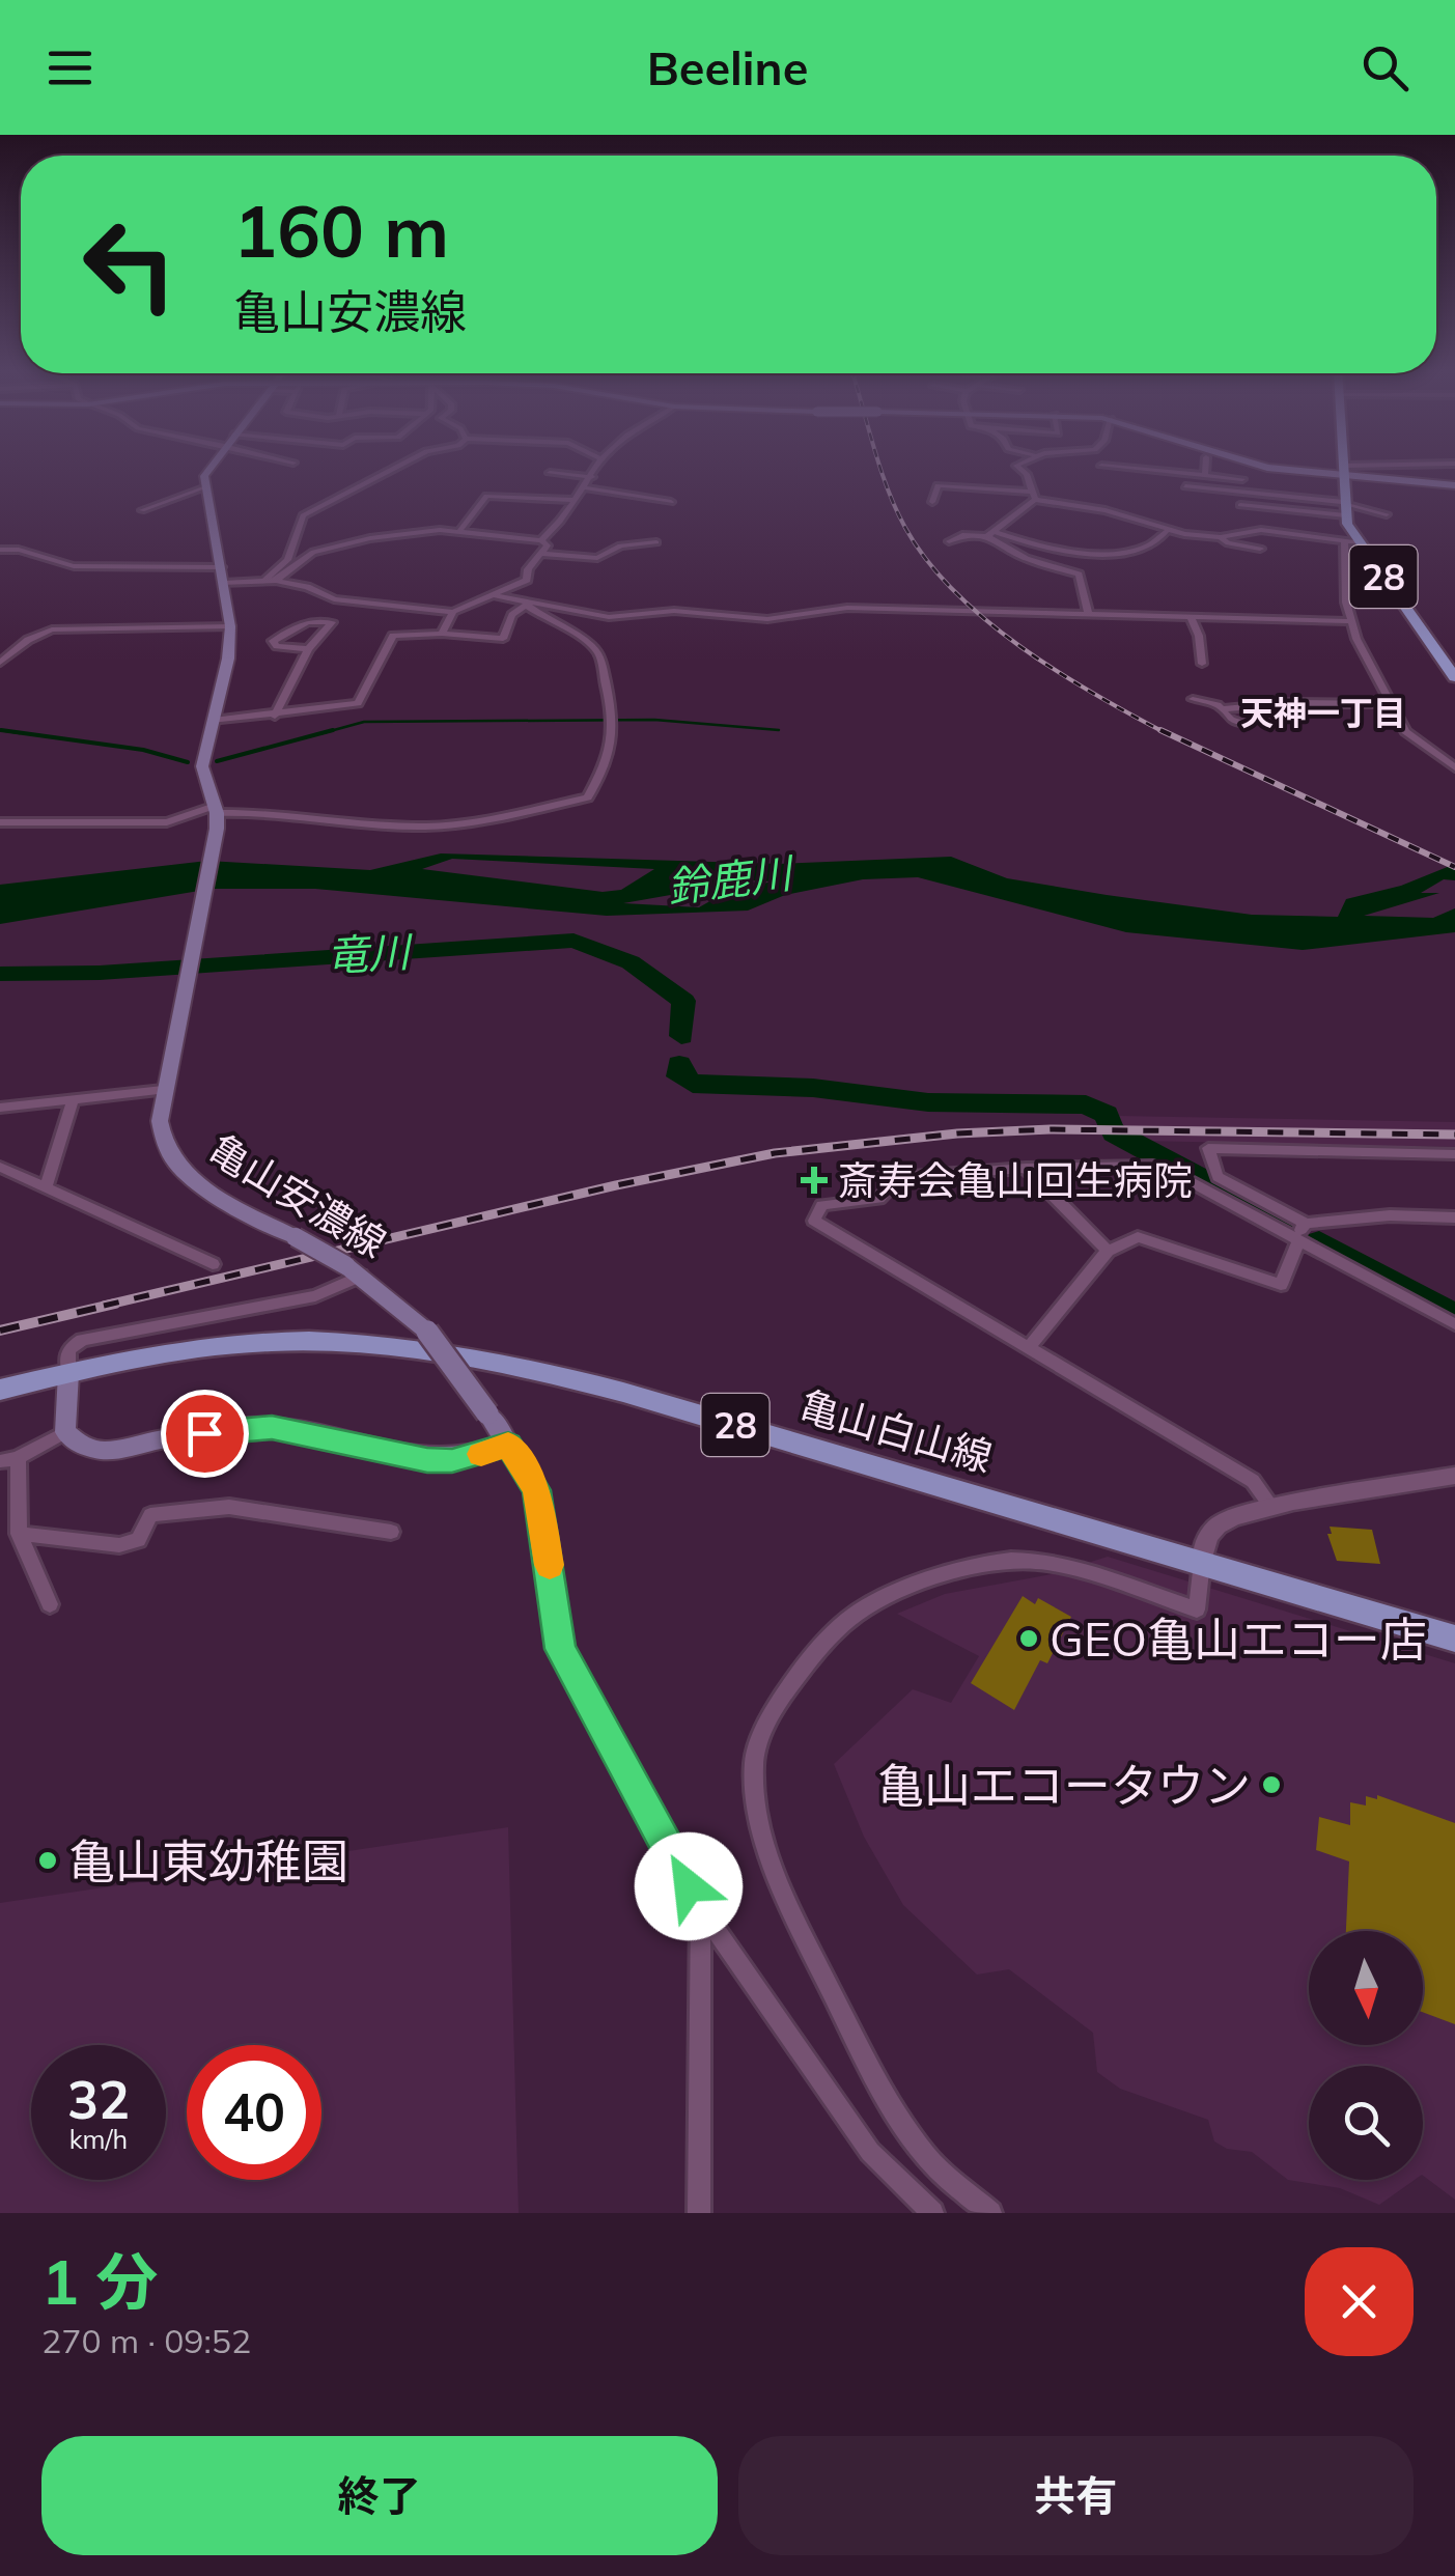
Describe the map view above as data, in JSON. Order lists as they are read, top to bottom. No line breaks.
{"streets":{"main road":["28","亀山安濃線","亀山白山線"]},"districts":["天神一丁目"],"water":["鈴鹿川","竜川"],"places":{"health":["斎寿会亀山回生病院"],"other":["GEO亀山エコー店","亀山エコータウン","亀山東幼稚園"]},"north":"bottom","page":{"header":"Beeline","turn":["160 m","亀山安濃線"],"speed":"32 km/h","limit":"40","heading":["1 分","270 m · 09:52"],"buttons":["終了","共有"]}}
